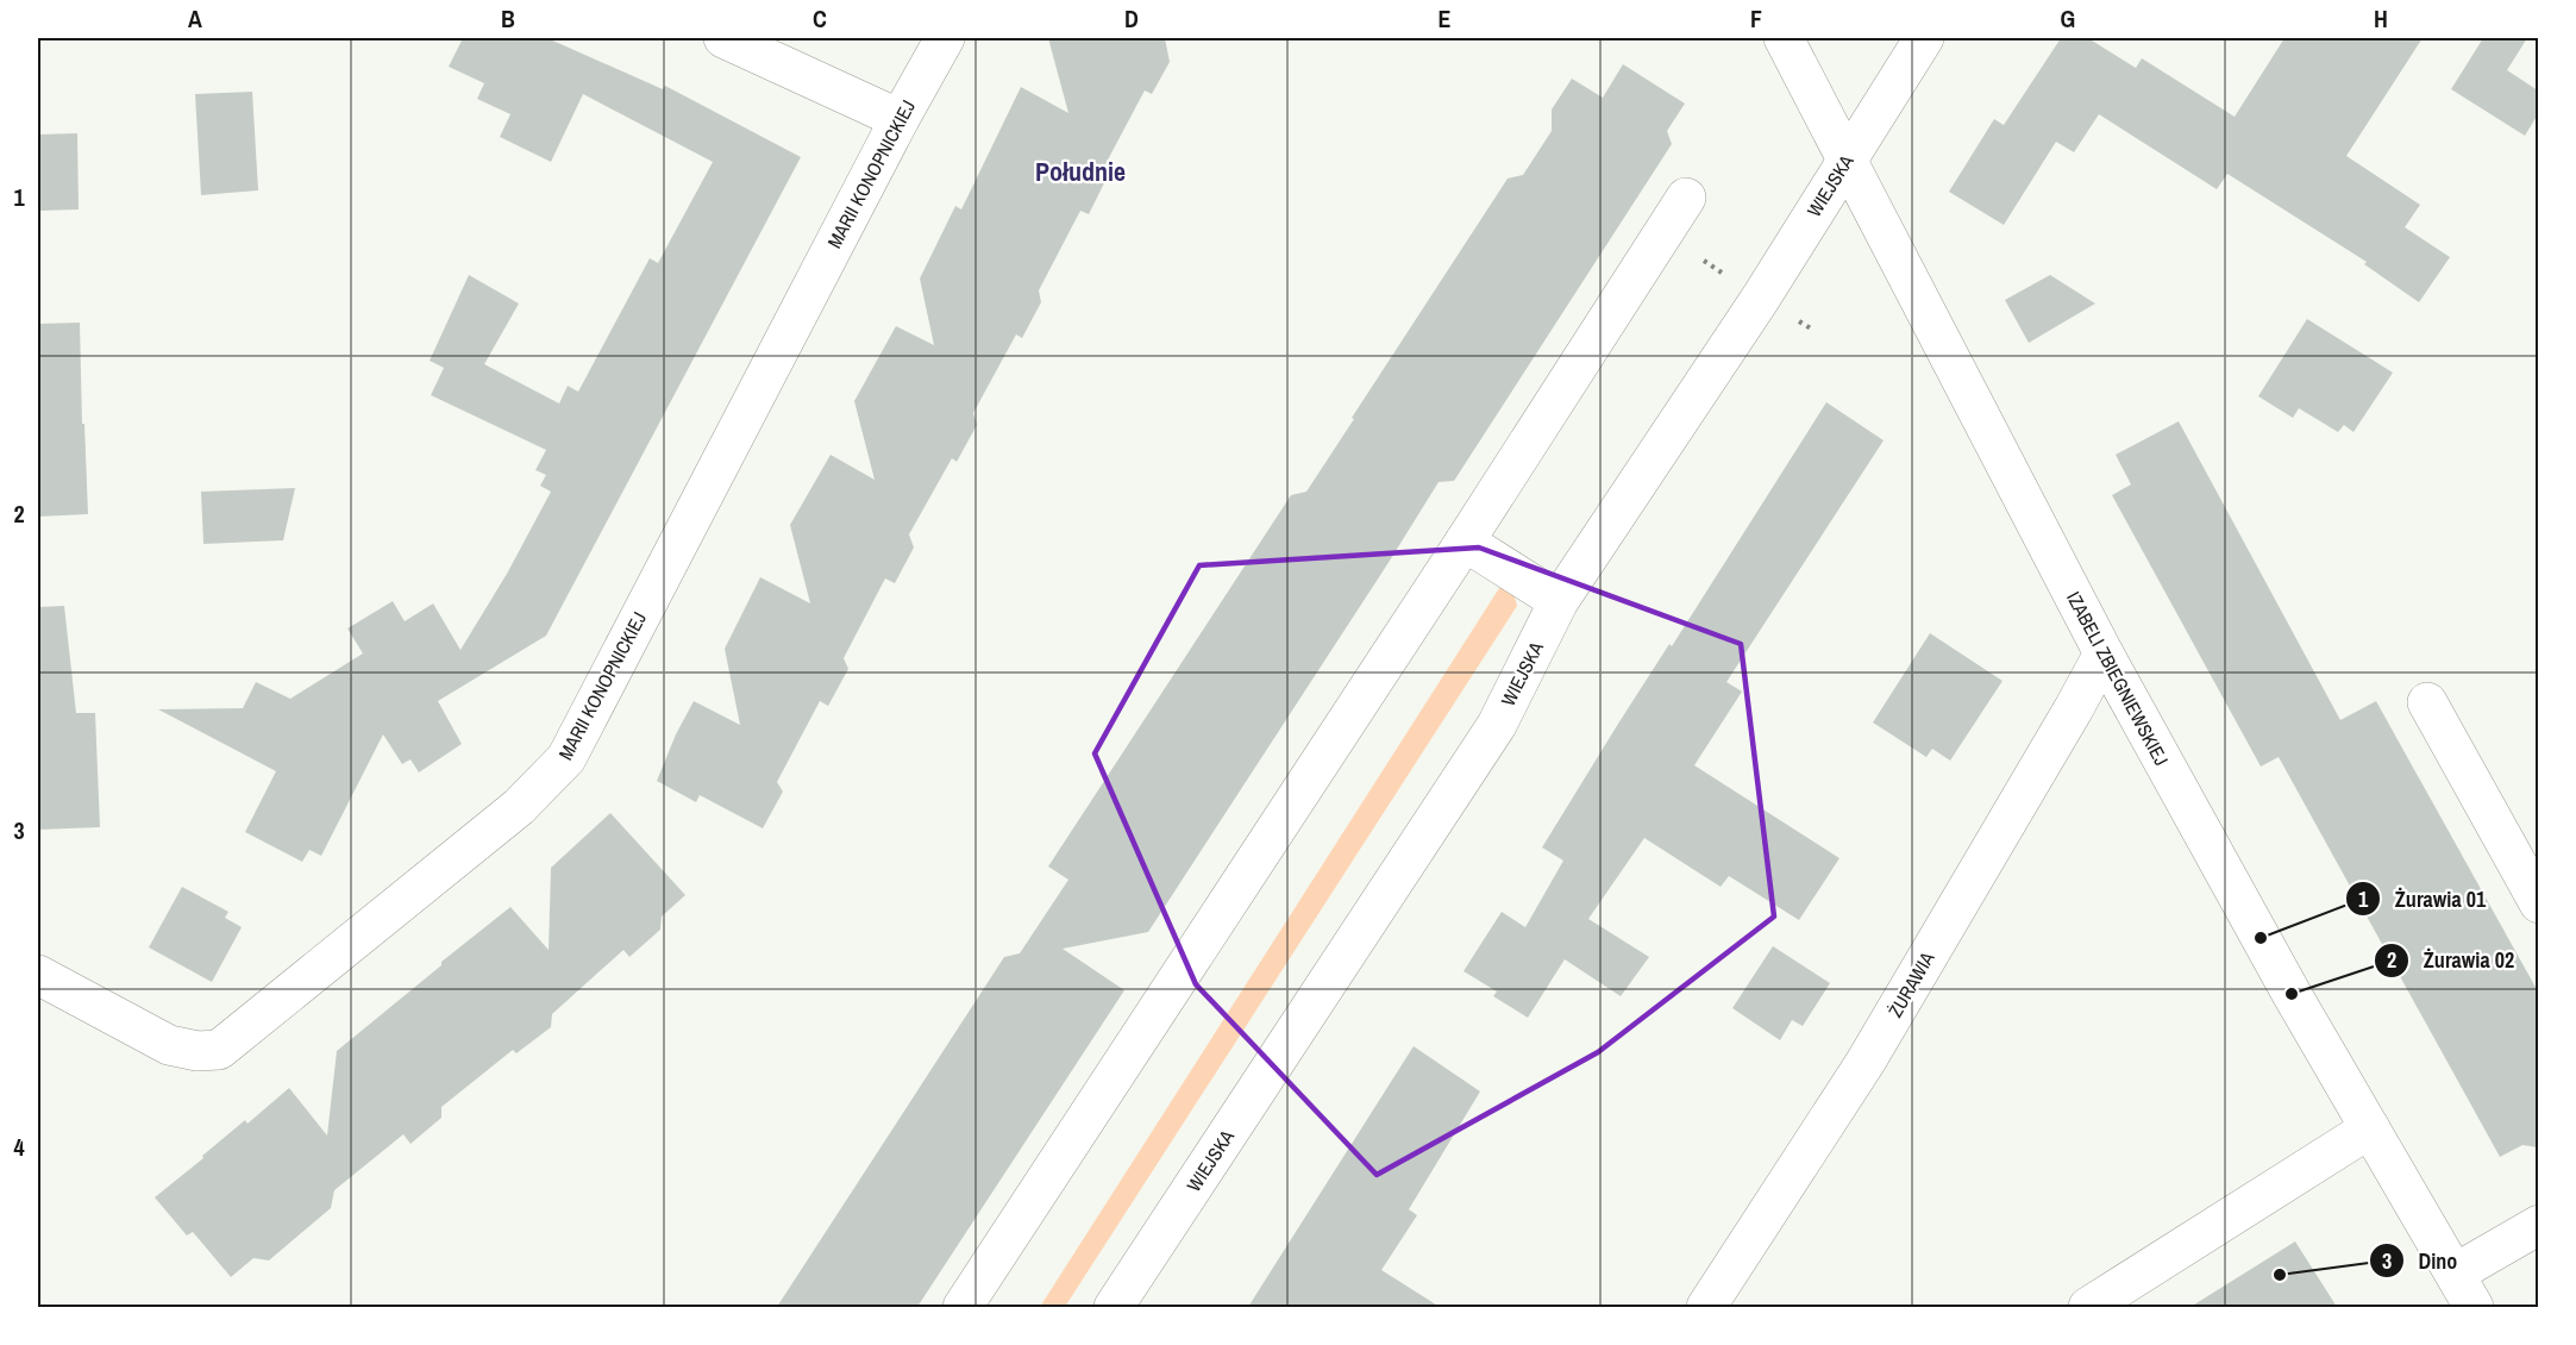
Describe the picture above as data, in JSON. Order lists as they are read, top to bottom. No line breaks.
{"streets":{"street":["MARII KONOPNICKIEJ","WIEJSKA","IZABELI ZBIEGNIEWSKIEJ","ŻURAWIA"]},"crossings":[["WIEJSKA","IZABELI ZBIEGNIEWSKIEJ"],["IZABELI ZBIEGNIEWSKIEJ","ŻURAWIA"]],"districts":["Południe"],"places":["Żurawia 01","Żurawia 02","Dino"],"grid":{"columns":["A","B","C","D","E","F","G","H"],"rows":["1","2","3","4"]}}
